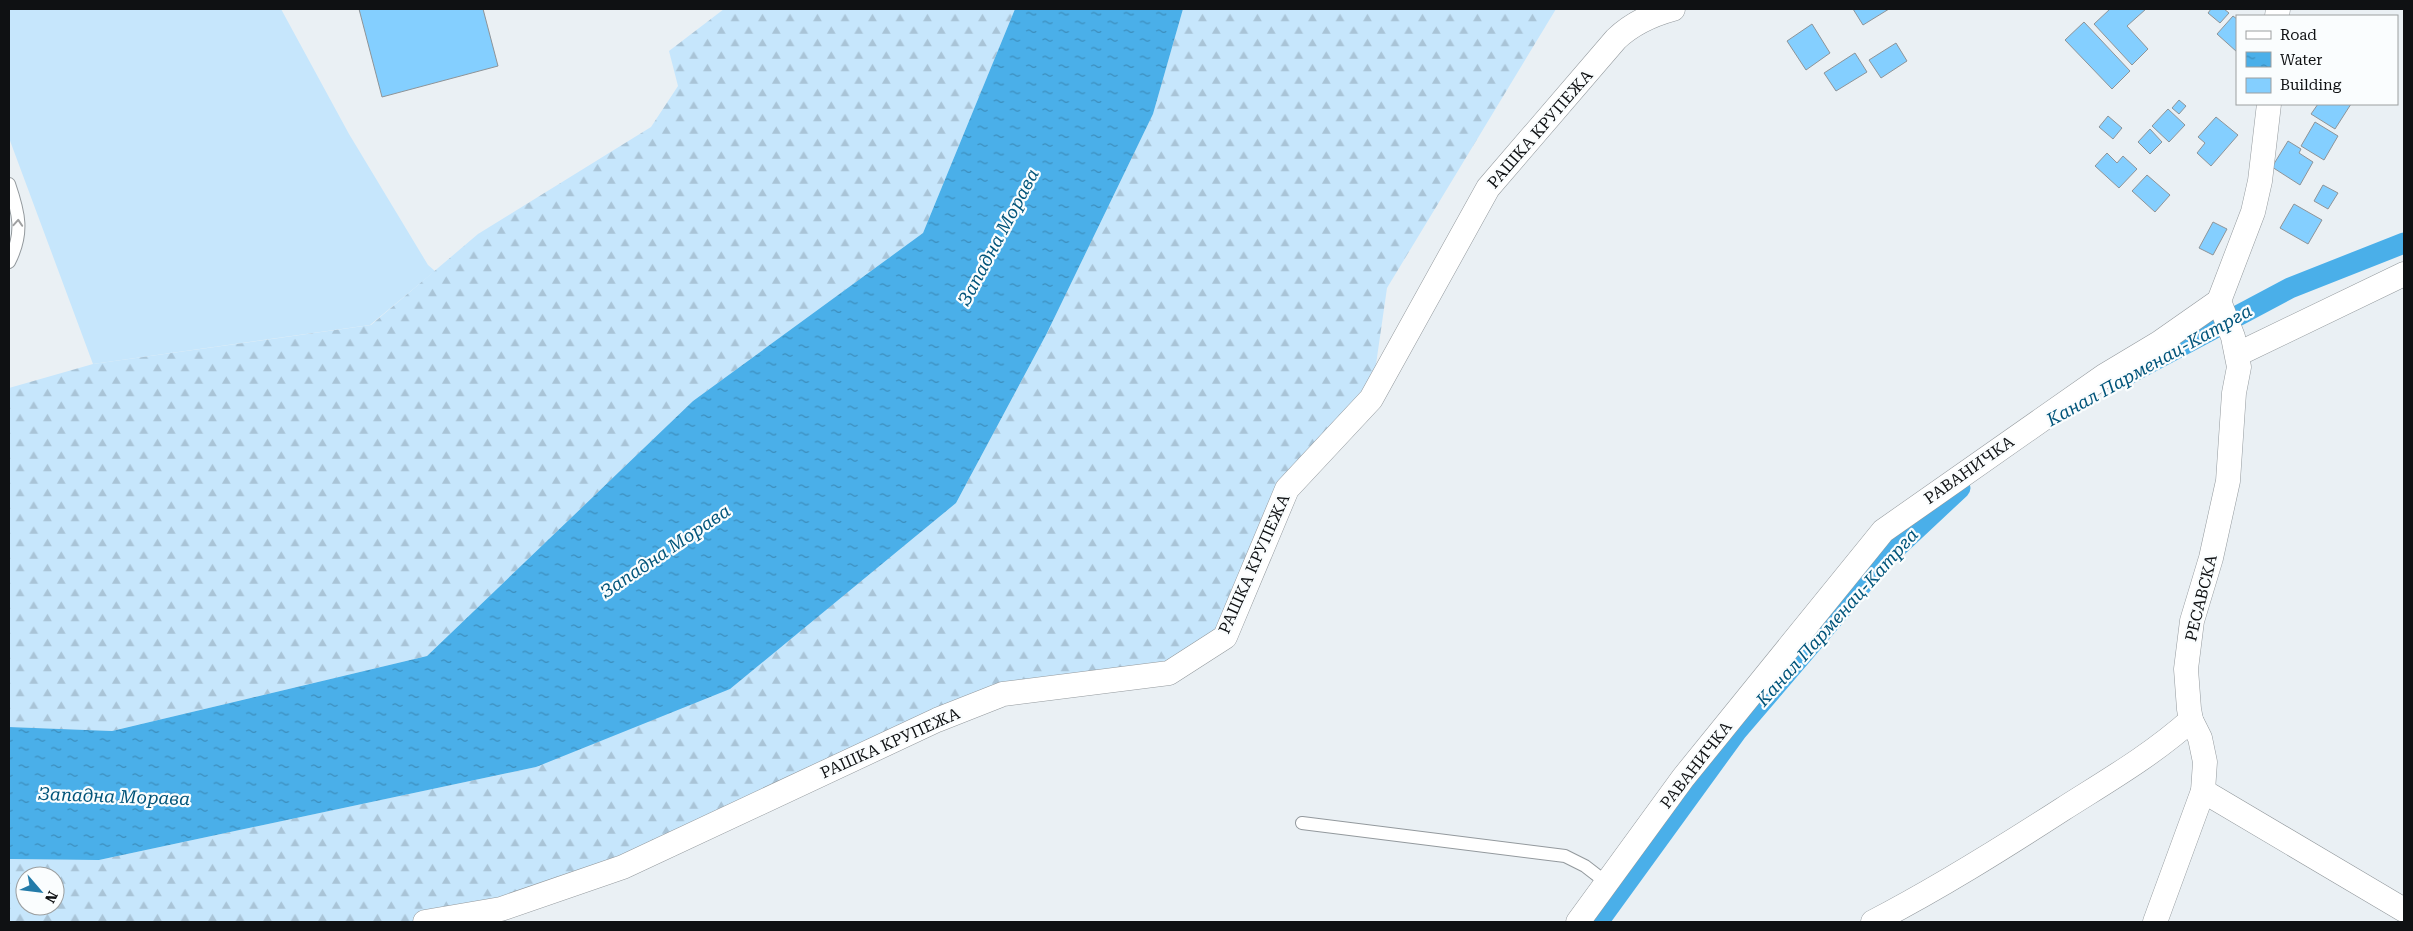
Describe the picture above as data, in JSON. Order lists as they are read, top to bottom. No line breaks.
{"streets":{"street":["РАШКА КРУПЕЖА","РАВАНИЧКА","РЕСАВСКА"]},"water":["Западна Морава","Канал Парменац-Катрга"],"legend":["Road","Water","Building"],"north":"bottom right"}
